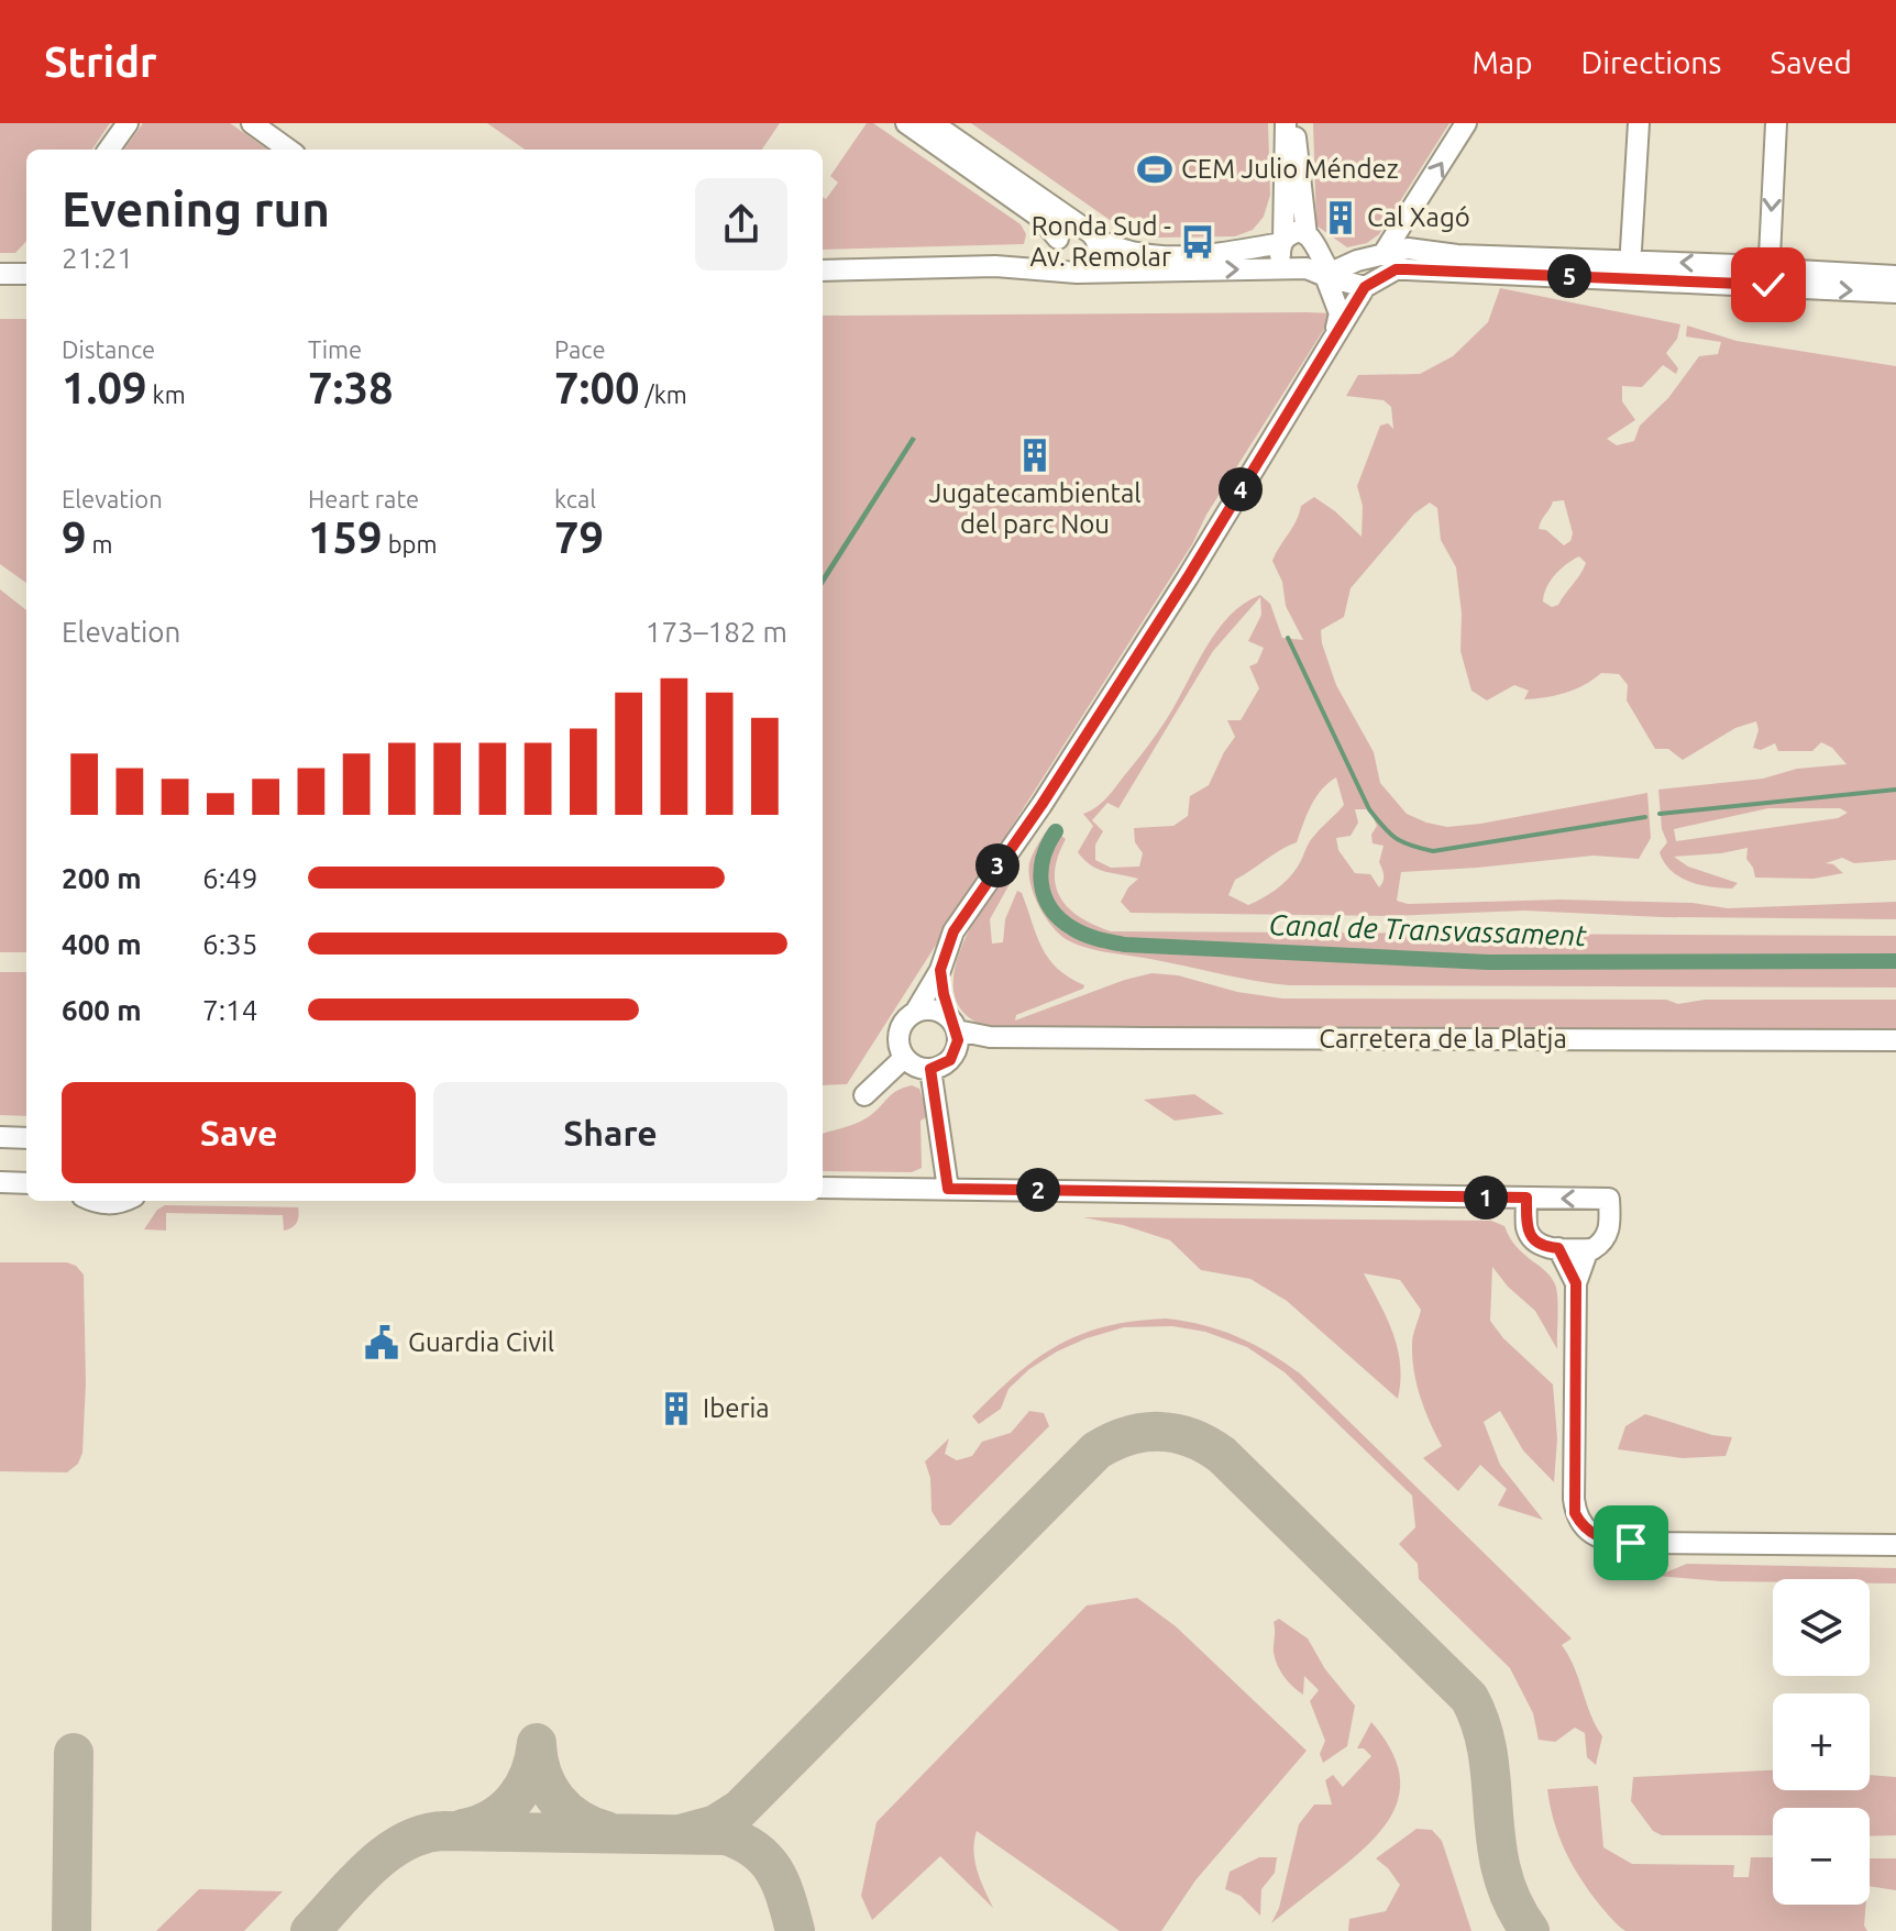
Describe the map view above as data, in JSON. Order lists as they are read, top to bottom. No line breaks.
{"streets":{"street":["Carretera de la Platja"]},"water":["Canal de Transvassament"],"places":{"sports":["CEM Julio Méndez"],"building":["Cal Xagó","Jugatecambiental del parc Nou","Iberia"],"bus stop":["Ronda Sud - Av. Remolar"],"public building":["Guardia Civil"]},"page":{"header":"Stridr","nav":["Map","Directions","Saved"],"heading":["Evening run","21:21"],"pins":["5","4","3","2","1"],"stats":[["Distance","1.09 km"],["Time","7:38"],["Pace","7:00 /km"],["Elevation","9 m"],["Heart rate","159 bpm"],["kcal","79"]],"chart":["Elevation","173–182 m"],"list":[{"name":"200 m","note":"6:49"},{"name":"400 m","note":"6:35"},{"name":"600 m","note":"7:14"}],"buttons":["Save","Share"],"map_buttons":["+","−"]}}
